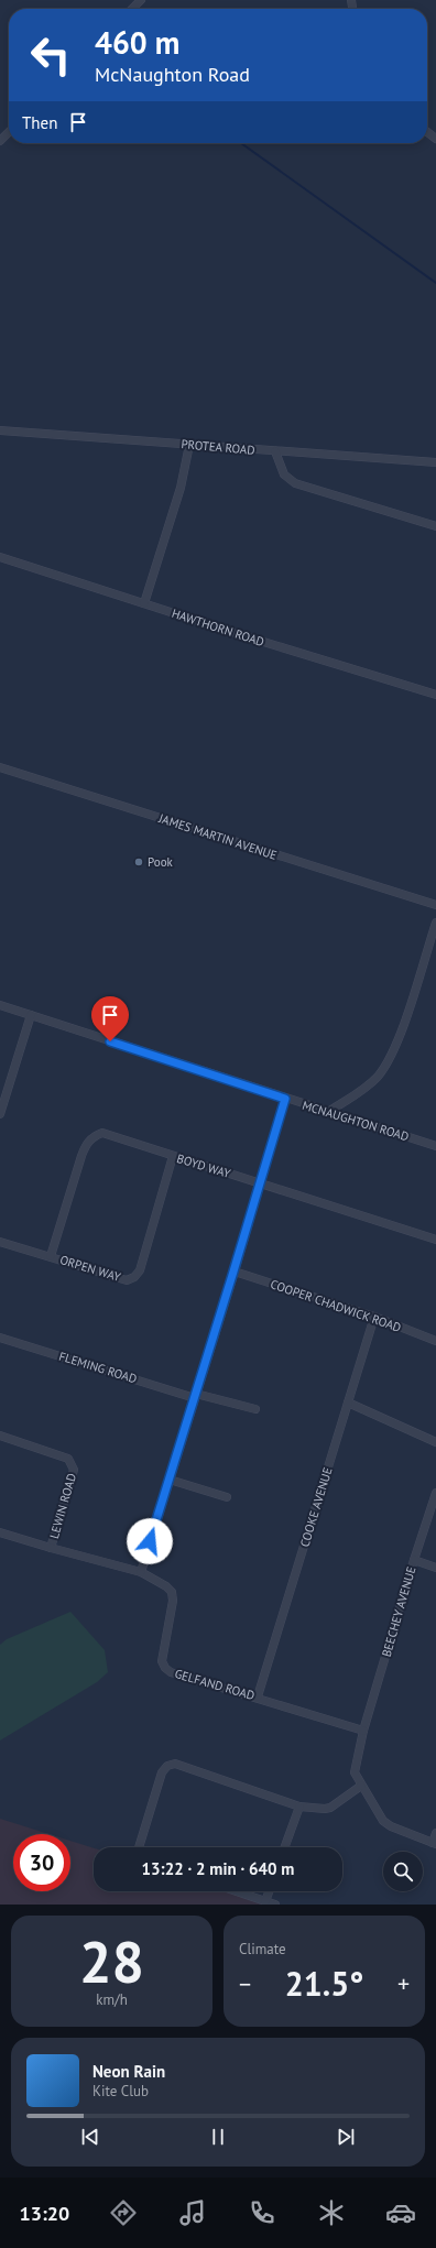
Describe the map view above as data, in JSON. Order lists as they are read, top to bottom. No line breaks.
{"streets":{"street":["PROTEA ROAD","HAWTHORN ROAD","JAMES MARTIN AVENUE","MCNAUGHTON ROAD","BOYD WAY","ORPEN WAY","COOPER CHADWICK ROAD","FLEMING ROAD","LEWIN ROAD","COOKE AVENUE","BEECHEY AVENUE","GELFAND ROAD"]},"crossings":[["BOYD WAY","ORPEN WAY"],["COOPER CHADWICK ROAD","COOKE AVENUE"],["LEWIN ROAD","GELFAND ROAD"],["COOKE AVENUE","GELFAND ROAD"],["BEECHEY AVENUE","GELFAND ROAD"]],"places":["Pook"],"page":{"turn":["460 m","McNaughton Road"],"then":"Then","limit":"30","trip":"13:22 · 2 min · 640 m","tile":[["28","km/h"],"Climate"],"heat":["−","21.5°","+"],"song":["Neon Rain","Kite Club"],"tabs":"13:20"}}
